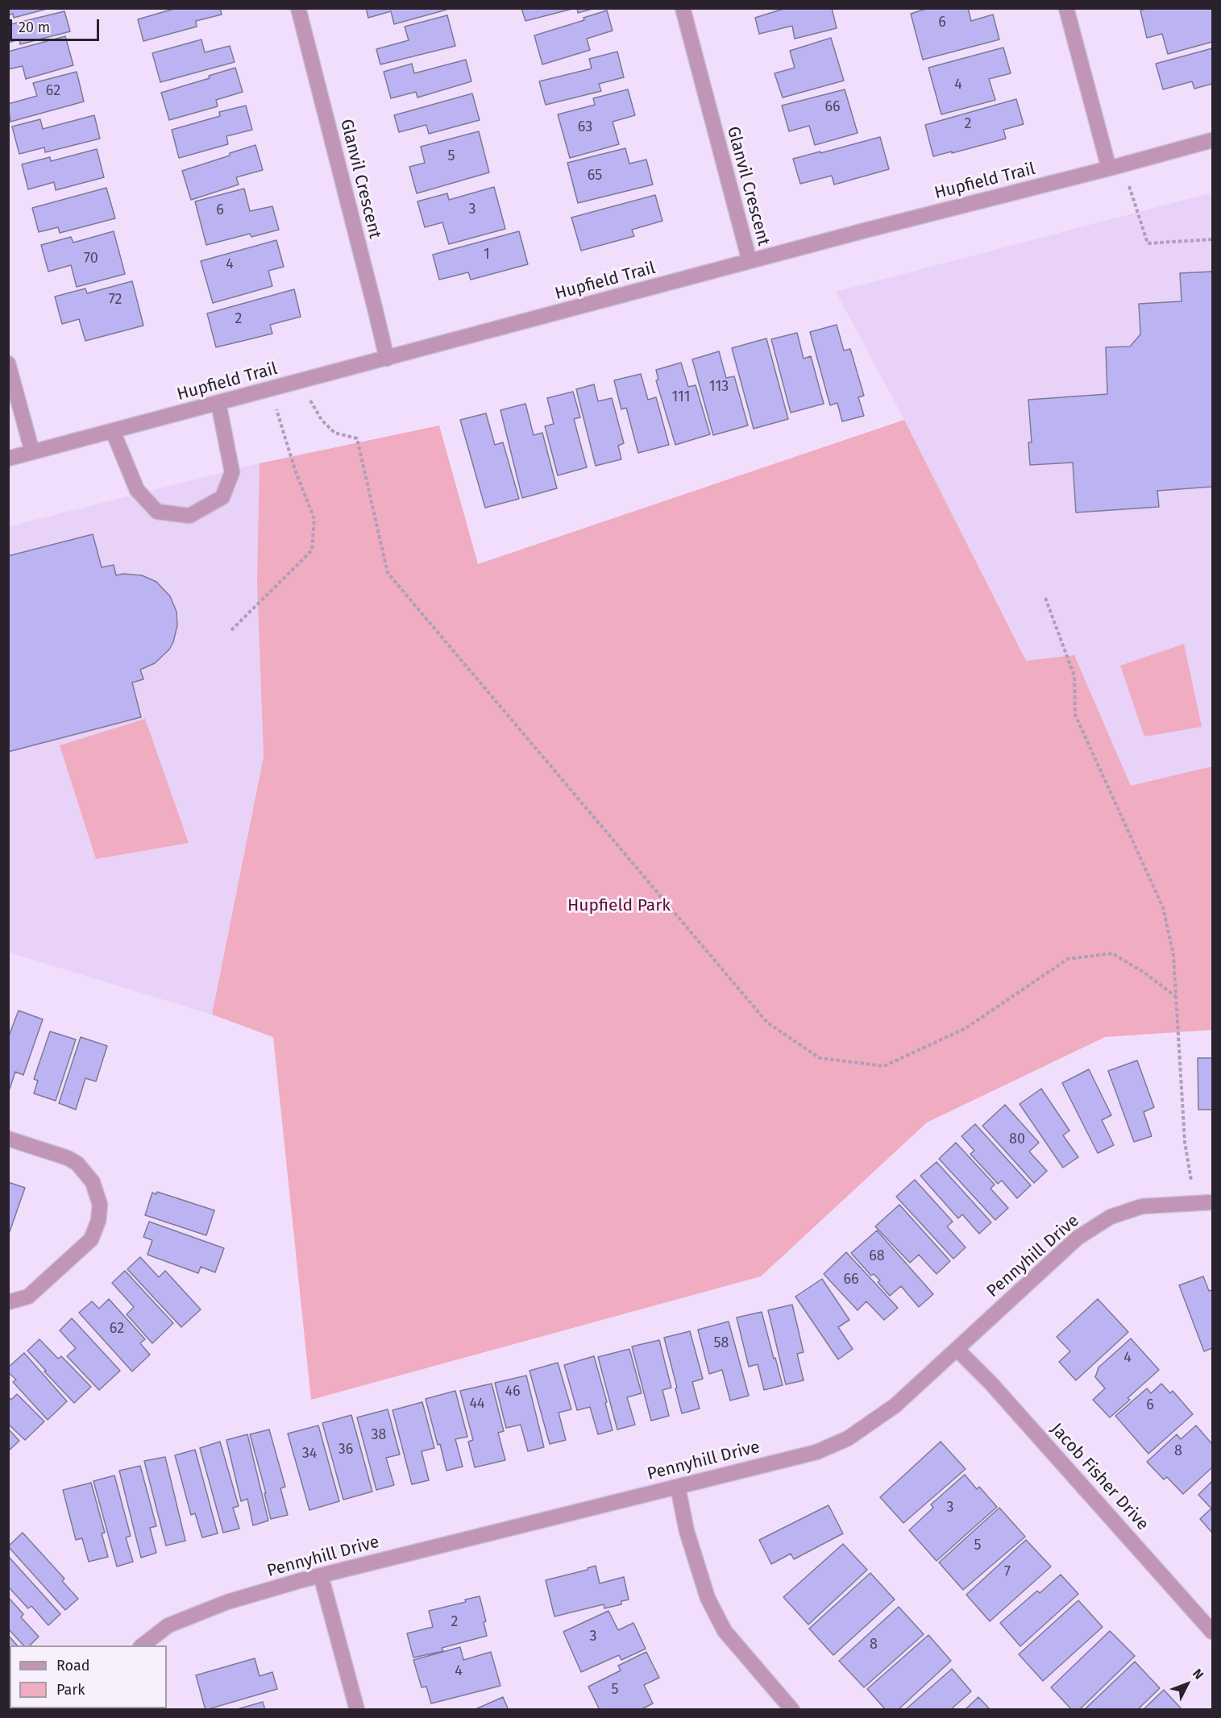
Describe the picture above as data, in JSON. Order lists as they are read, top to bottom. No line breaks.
{"streets":{"street":["Glanvil Crescent","Hupfield Trail","Pennyhill Drive","Jacob Fisher Drive"]},"crossings":[["Glanvil Crescent","Hupfield Trail"],["Pennyhill Drive","Jacob Fisher Drive"]],"parks":["Hupfield Park"],"house_numbers":["6","4","62","66","2","63","5","65","3","6","1","70","4","72","2","113","111","80","68","66","62","58","4","46","44","6","38","36","8","34","3","5","7","2","3","8","4","5"],"legend":["Road","Park"],"scale_bar":"20 m","north":"top right"}
